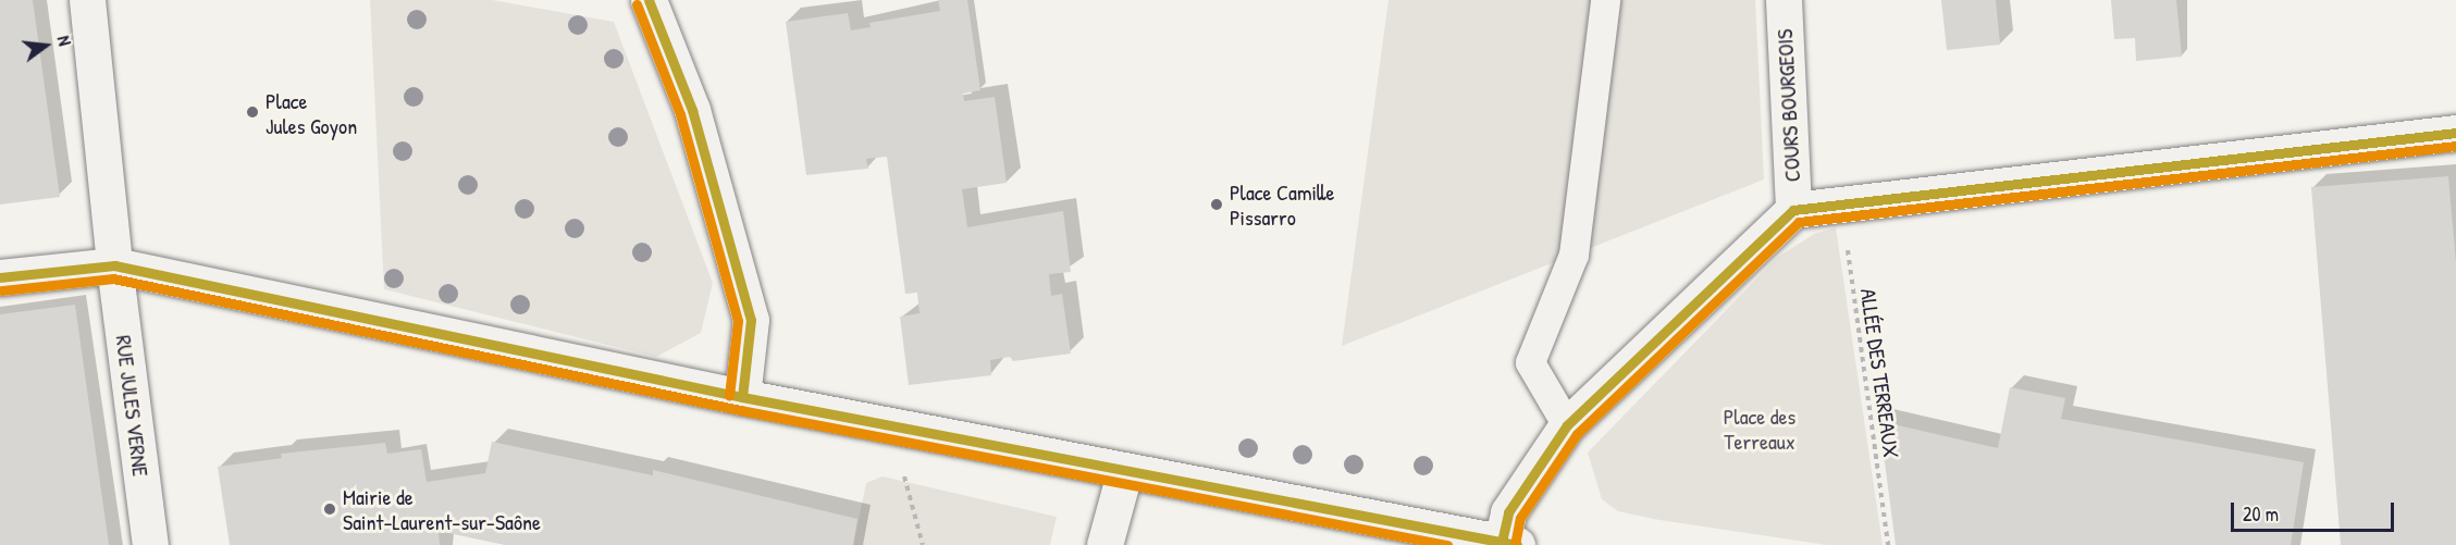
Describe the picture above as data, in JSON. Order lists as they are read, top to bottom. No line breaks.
{"streets":{"street":["COURS BOURGEOIS","RUE JULES VERNE"],"path":["ALLÉE DES TERREAUX"]},"parks":["Place des Terreaux"],"places":["Place Jules Goyon","Place Camille Pissarro","Mairie de Saint-Laurent-sur-Saône"],"scale_bar":"20 m","north":"right"}
